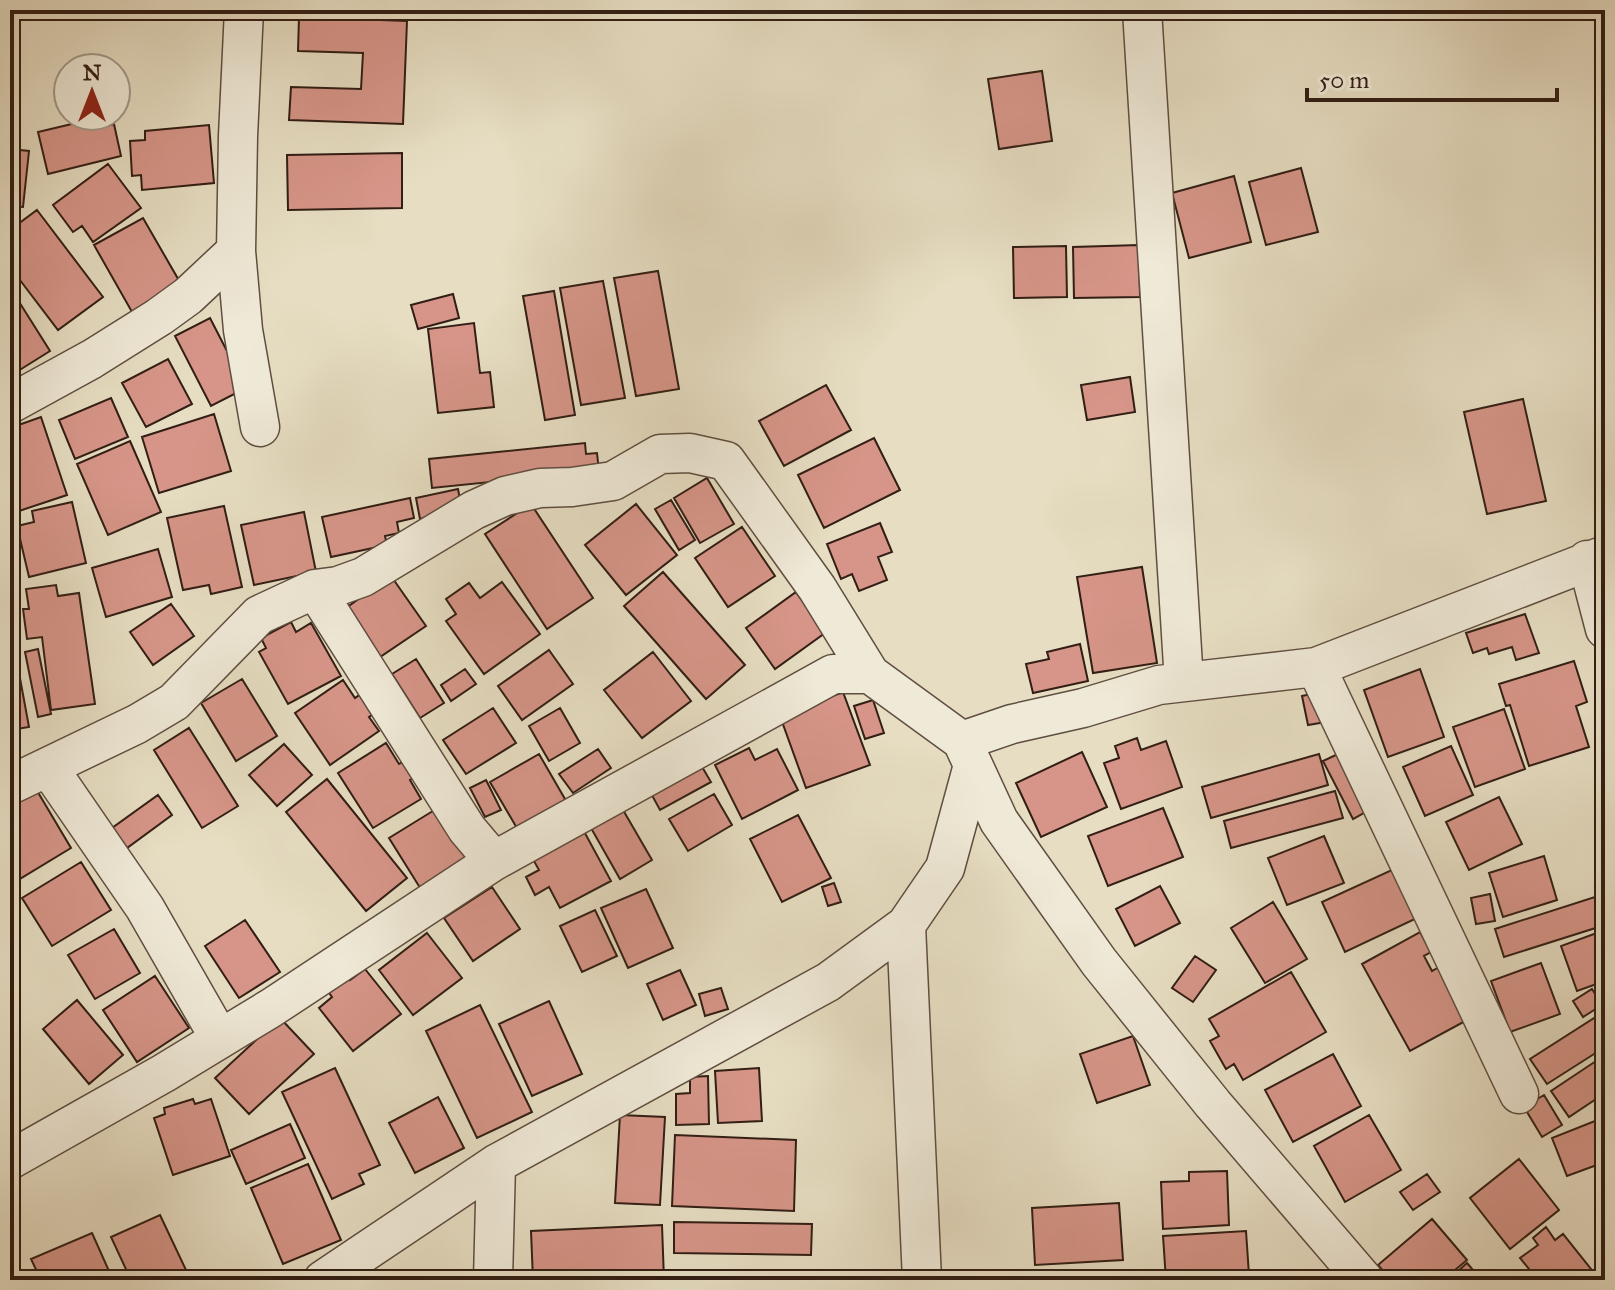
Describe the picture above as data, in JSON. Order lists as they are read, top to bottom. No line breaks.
{"scale_bar":"50 m","north":"top"}
